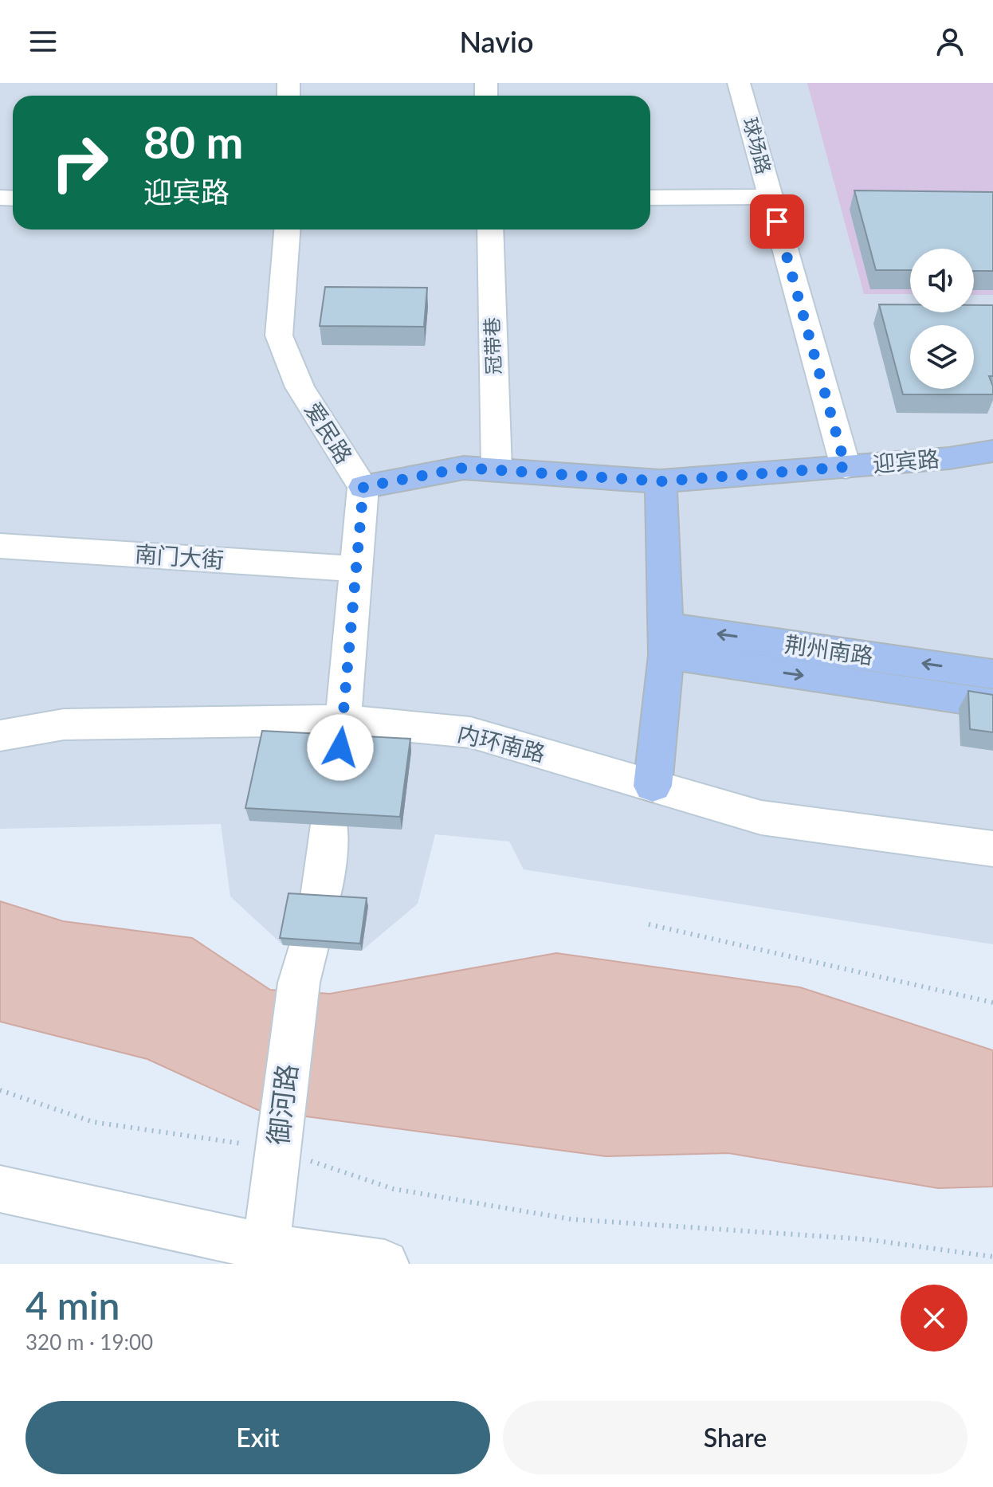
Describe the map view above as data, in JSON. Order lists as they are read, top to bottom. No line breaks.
{"streets":{"main road":["迎宾路","荆州南路"],"street":["球场路","冠带巷","爱民路","南门大街","内环南路","御河路"]},"crossings":[["球场路","迎宾路"],["冠带巷","迎宾路"],["爱民路","迎宾路"],["爱民路","南门大街"],["爱民路","内环南路"]],"page":{"header":"Navio","turn":["80 m","迎宾路"],"heading":["4 min","320 m · 19:00"],"buttons":["Exit","Share"]}}
